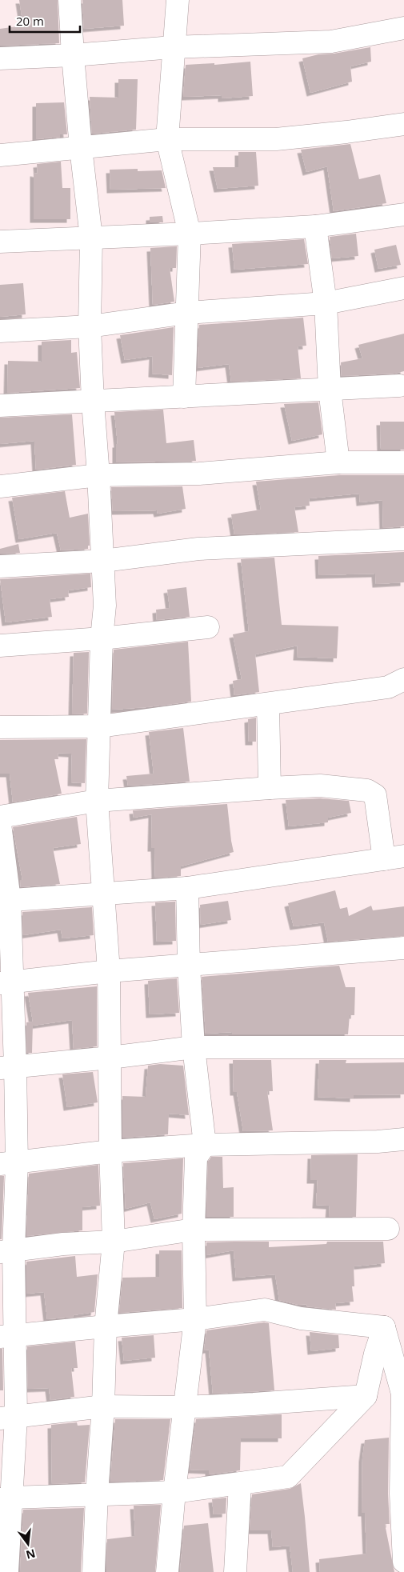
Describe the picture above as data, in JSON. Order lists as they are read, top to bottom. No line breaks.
{"scale_bar":"20 m","north":"bottom"}
